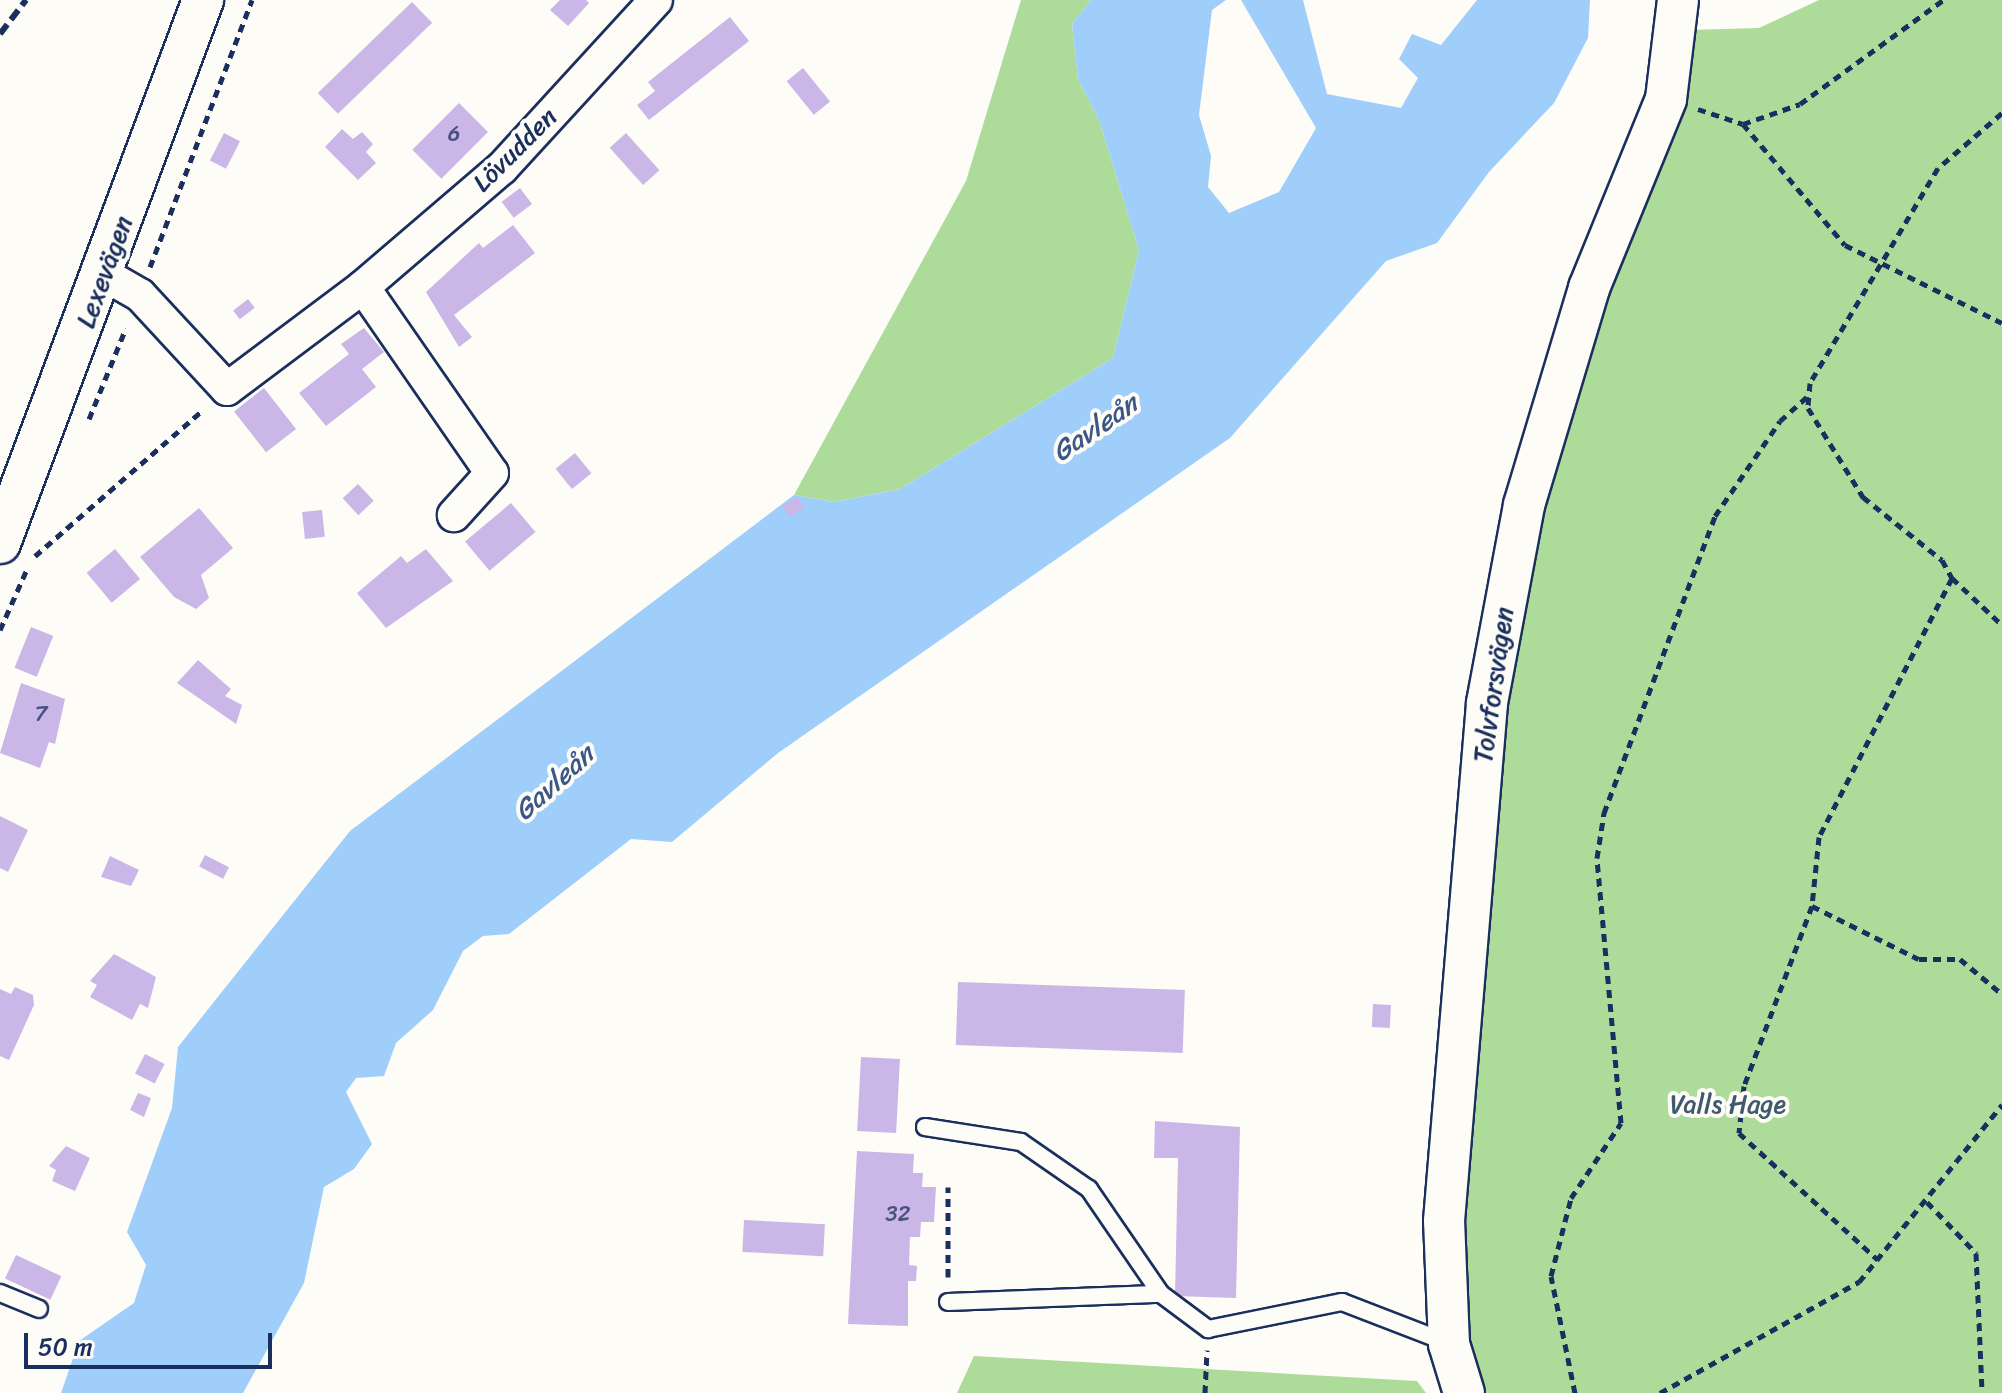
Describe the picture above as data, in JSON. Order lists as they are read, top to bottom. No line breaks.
{"streets":{"street":["Lövudden","Lexevägen","Tolvforsvägen"]},"water":["Gavleån"],"parks":["Valls Hage"],"house_numbers":["6","7","32"],"scale_bar":"50 m"}
